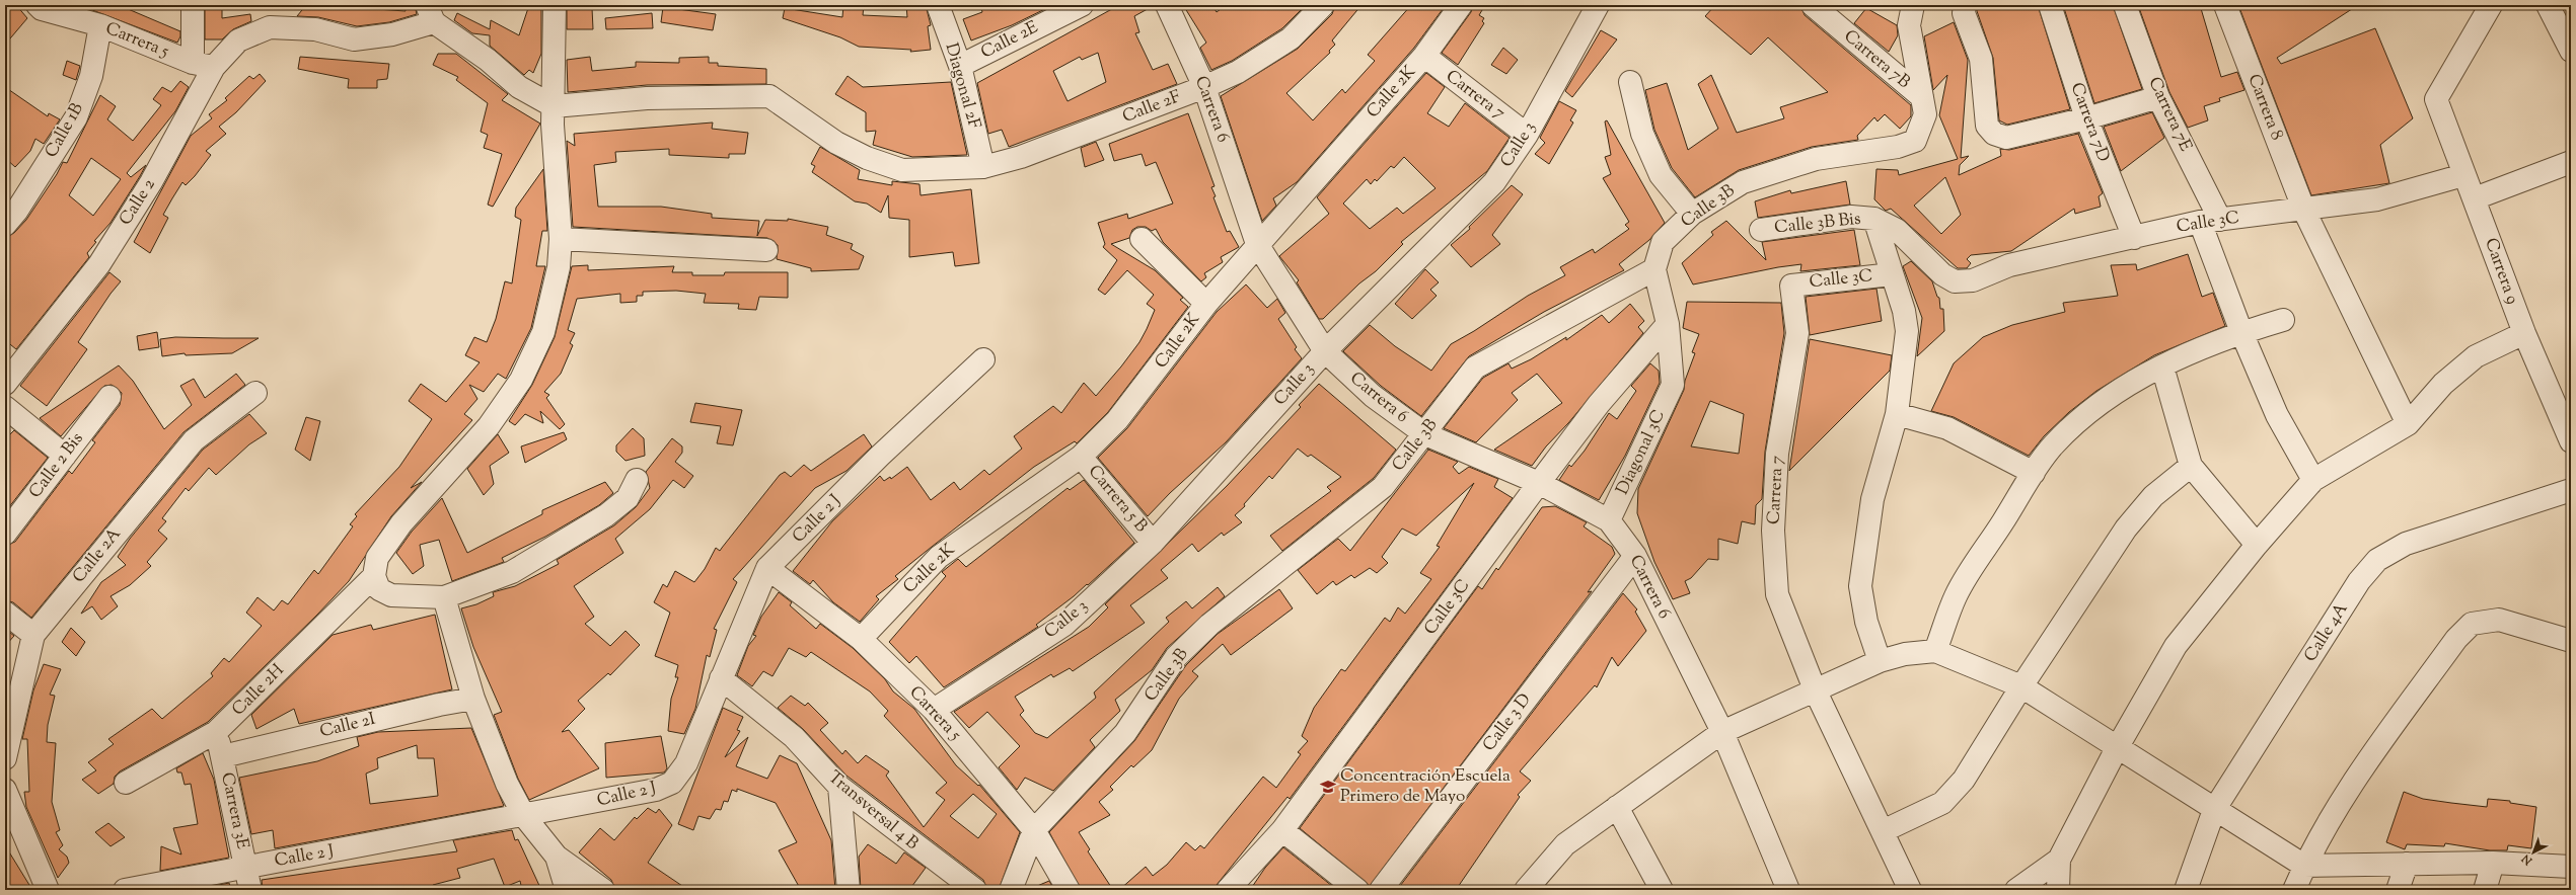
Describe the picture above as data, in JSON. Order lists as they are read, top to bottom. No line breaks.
{"streets":{"street":["Carrera 5","Calle 2E","Carrera 7B","Diagonal 2F","Calle 2K","Carrera 7","Calle 2F","Carrera 8","Carrera 6","Carrera 7E","Carrera 7D","Calle 1B","Calle 3","Calle 2","Calle 3B","Calle 3C","Calle 3B Bis","Carrera 9","Diagonal 3C","Calle 2 Bis","Carrera 5 B","Calle 2 J","Calle 2A","Calle 4A","Calle 2H","Calle 3 D","Calle 2I","Carrera 3E","Transversal 4 B"]},"crossings":[["Carrera 5","Calle 2K"],["Carrera 5","Calle 1B"],["Carrera 5","Calle 3"],["Carrera 5","Calle 2"],["Carrera 5","Calle 3B"],["Carrera 5","Calle 2 J"],["Calle 2E","Diagonal 2F"],["Carrera 7B","Calle 3B"],["Diagonal 2F","Calle 2F"],["Calle 2K","Carrera 7"],["Calle 2K","Carrera 6"],["Calle 2K","Carrera 5 B"],["Carrera 7","Calle 3"],["Carrera 7","Calle 3C"],["Calle 2F","Carrera 6"],["Carrera 8","Calle 3C"],["Carrera 6","Calle 3"],["Carrera 6","Calle 3B"],["Carrera 6","Calle 3C"],["Carrera 6","Diagonal 3C"],["Carrera 6","Calle 3 D"],["Carrera 7E","Calle 3C"],["Carrera 7D","Calle 3C"],["Calle 3","Carrera 5 B"],["Calle 3C","Calle 3B Bis"],["Calle 3C","Carrera 9"],["Calle 3C","Diagonal 3C"],["Calle 2 J","Carrera 3E"],["Calle 2 J","Transversal 4 B"],["Calle 2H","Carrera 3E"],["Calle 2I","Carrera 3E"]],"places":{"school or university":["Concentración Escuela Primero de Mayo"]},"north":"bottom left"}
